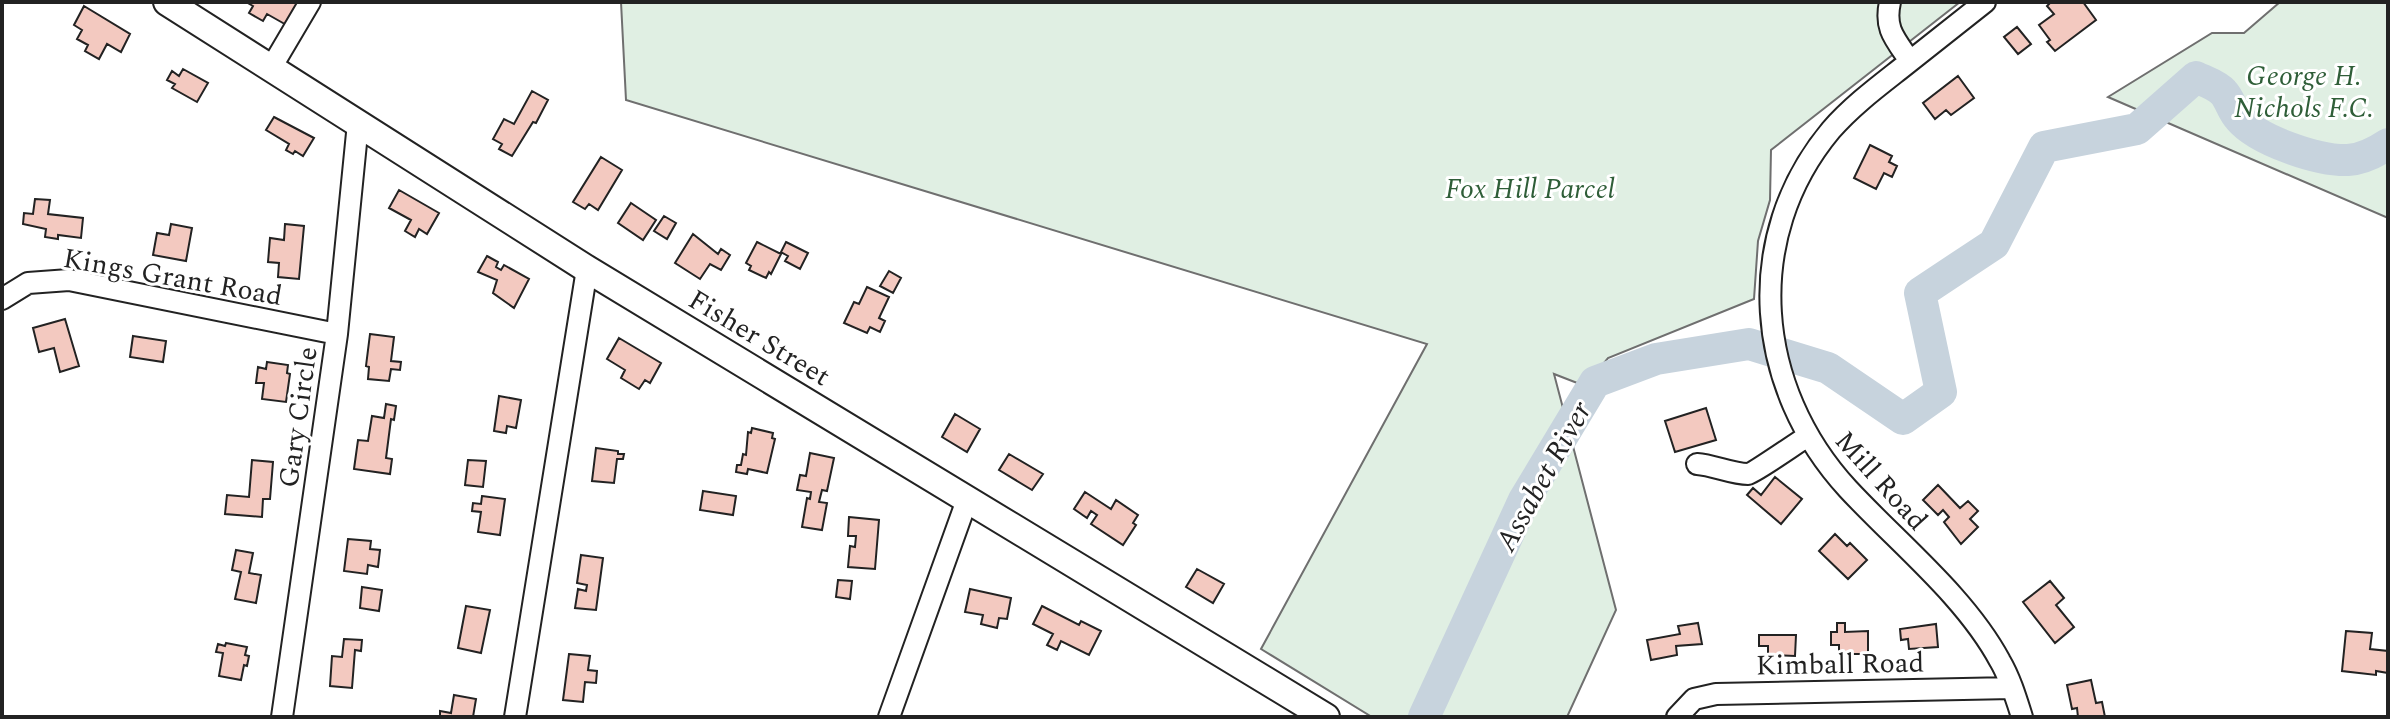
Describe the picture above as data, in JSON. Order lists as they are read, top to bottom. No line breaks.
{"streets":{"main road":["Fisher Street"],"street":["Kings Grant Road","Gary Circle","Mill Road","Kimball Road"]},"crossings":[["Kings Grant Road","Gary Circle"],["Fisher Street","Gary Circle"],["Mill Road","Kimball Road"]],"water":["Assabet River"],"parks":["George H. Nichols F.C.","Fox Hill Parcel"]}
